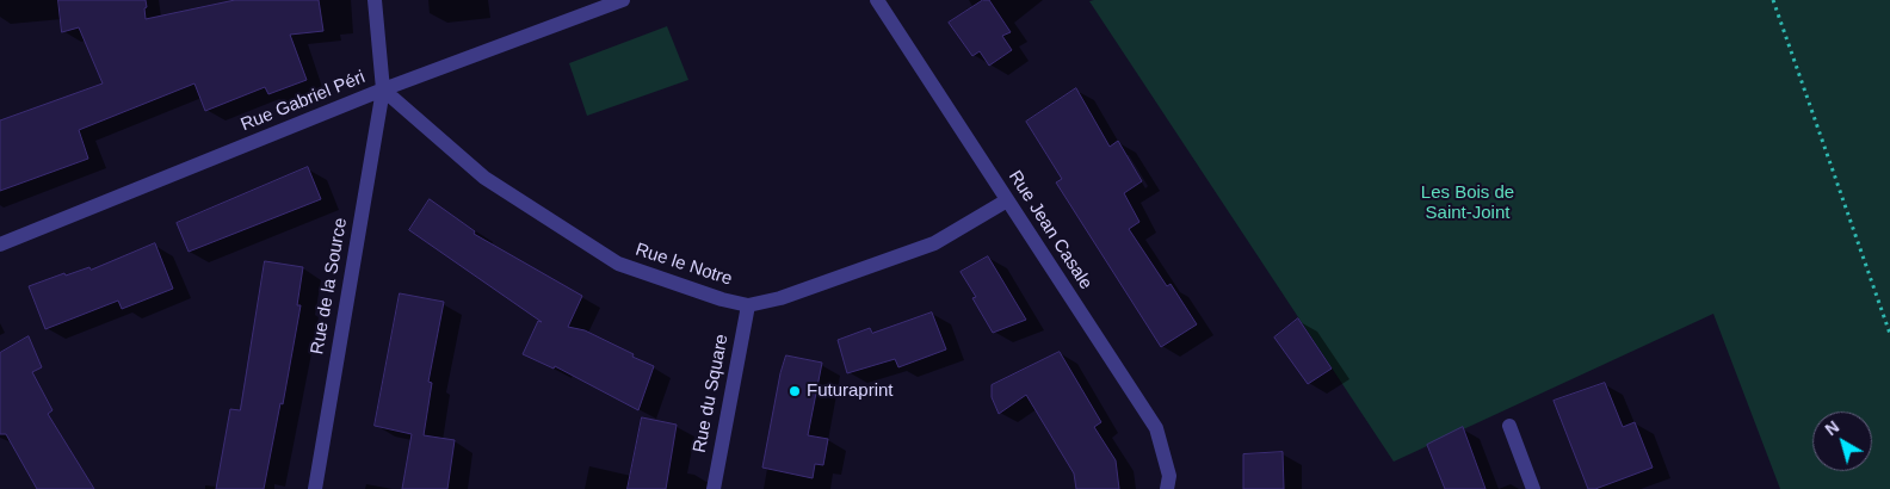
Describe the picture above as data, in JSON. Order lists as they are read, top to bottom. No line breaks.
{"streets":{"street":["Rue Gabriel Péri","Rue Jean Casale","Rue le Notre","Rue de la Source","Rue du Square"]},"crossings":[["Rue Gabriel Péri","Rue le Notre"],["Rue Gabriel Péri","Rue de la Source"],["Rue Jean Casale","Rue le Notre"],["Rue le Notre","Rue de la Source"],["Rue le Notre","Rue du Square"]],"parks":["Les Bois de Saint-Joint"],"places":["Futuraprint"],"north":"top left"}
